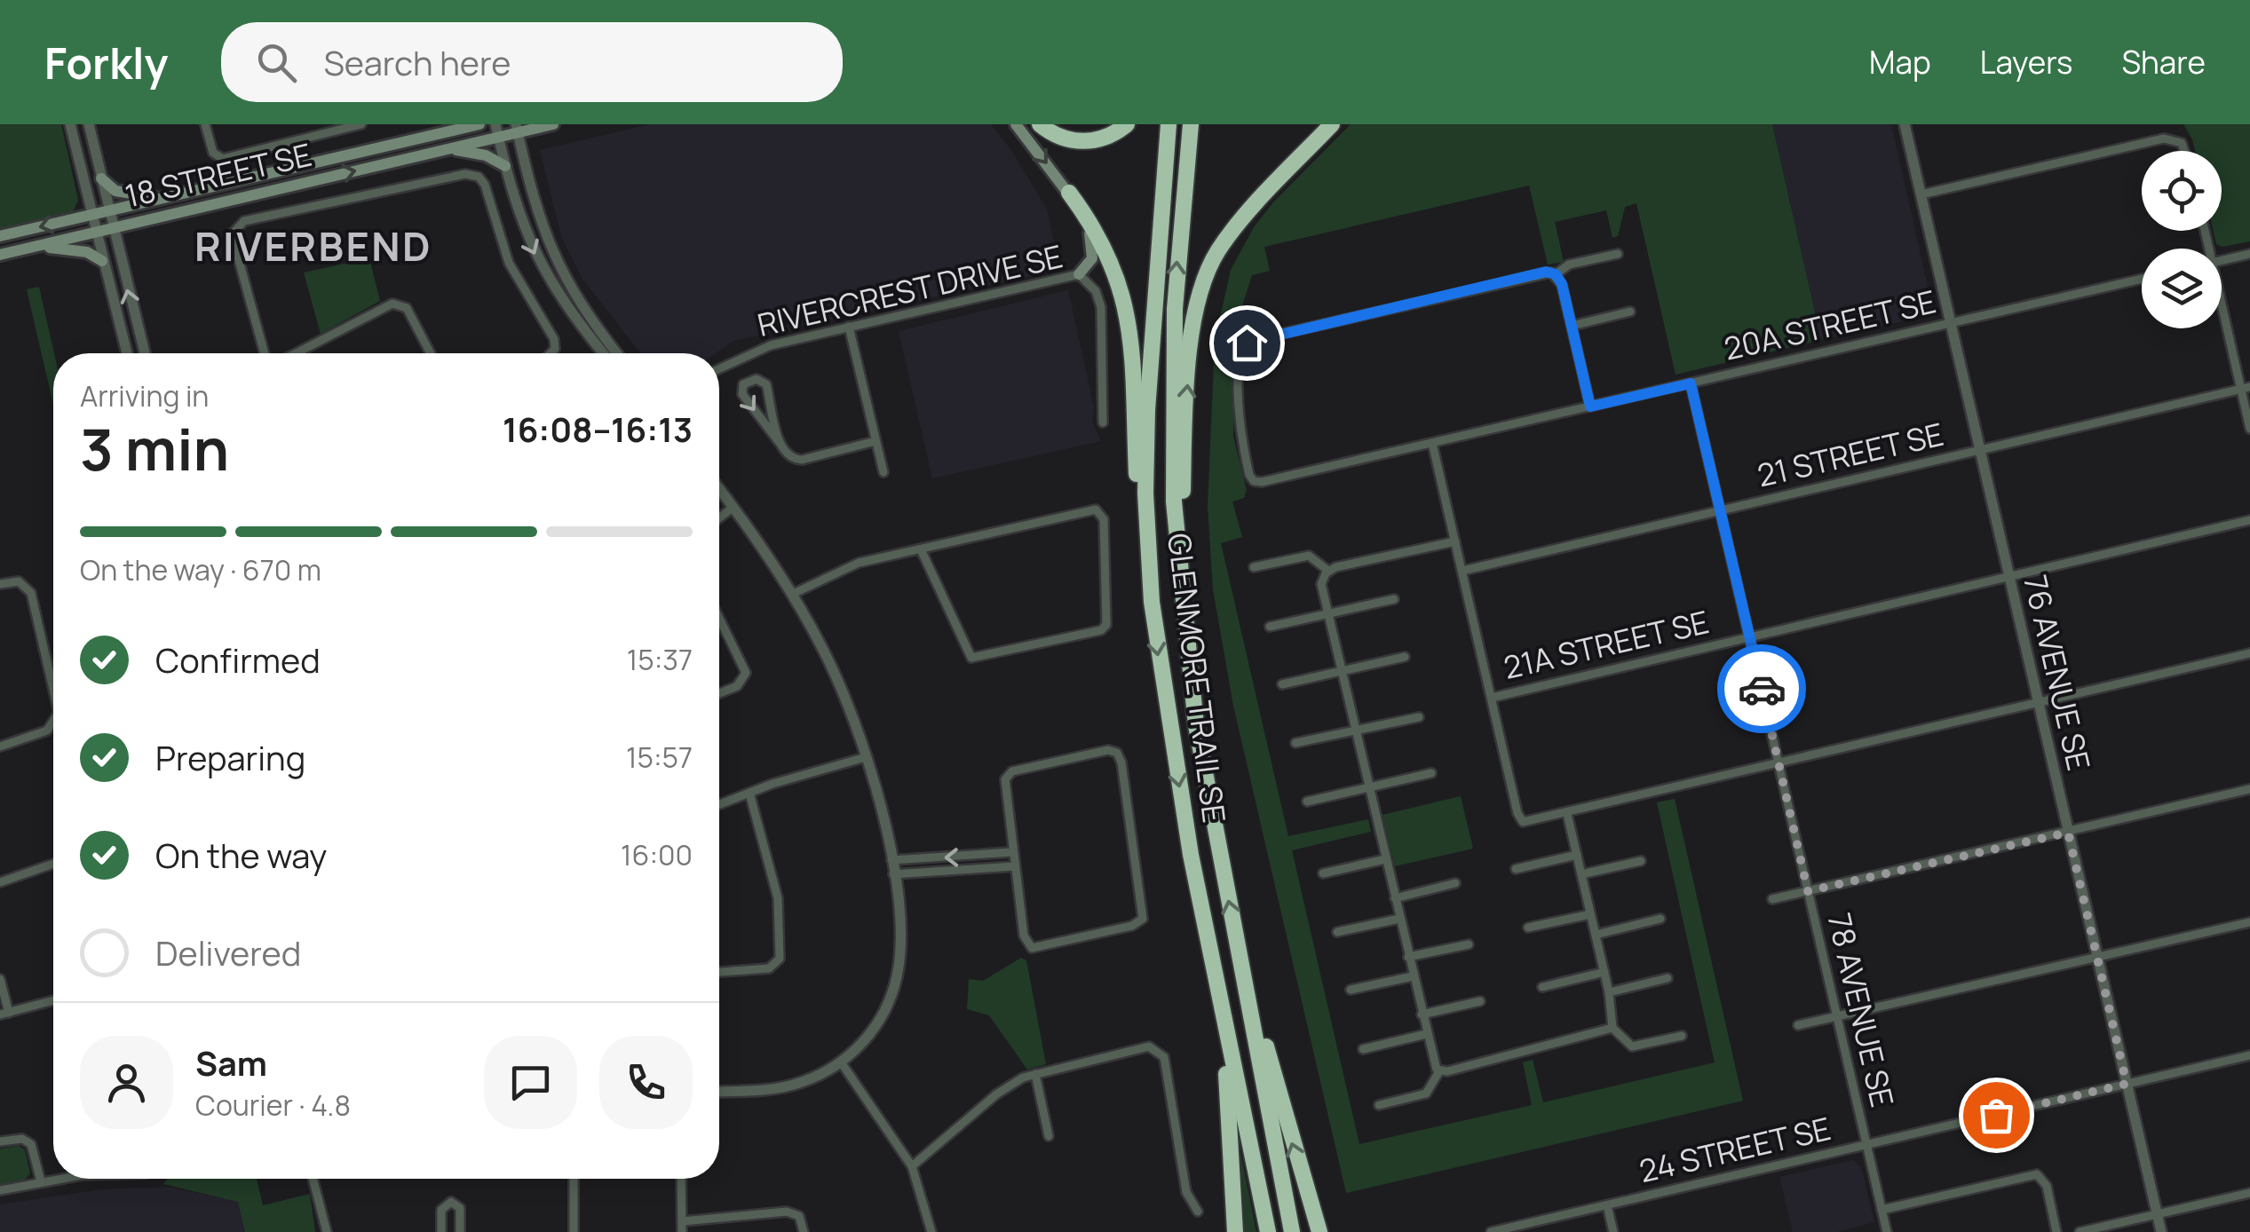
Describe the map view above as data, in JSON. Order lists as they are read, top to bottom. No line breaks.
{"streets":{"highway":["GLENMORE TRAIL SE"],"main road":["18 STREET SE"],"street":["RIVERCREST DRIVE SE","20A STREET SE","21 STREET SE","21A STREET SE","76 AVENUE SE","78 AVENUE SE","24 STREET SE"]},"crossings":[["20A STREET SE","76 AVENUE SE"],["20A STREET SE","78 AVENUE SE"],["21 STREET SE","76 AVENUE SE"],["21 STREET SE","78 AVENUE SE"],["21A STREET SE","76 AVENUE SE"],["21A STREET SE","78 AVENUE SE"],["76 AVENUE SE","24 STREET SE"],["78 AVENUE SE","24 STREET SE"]],"districts":["RIVERBEND"],"page":{"header":"Forkly","search":"Search here","nav":["Map","Layers","Share"],"heading":["3 min","Arriving in","16:08–16:13"],"panel":["Sam","Courier · 4.8"],"bar":"On the way · 670 m","list":[["Confirmed","15:37"],["Preparing","15:57"],["On the way","16:00"],"Delivered"]}}
